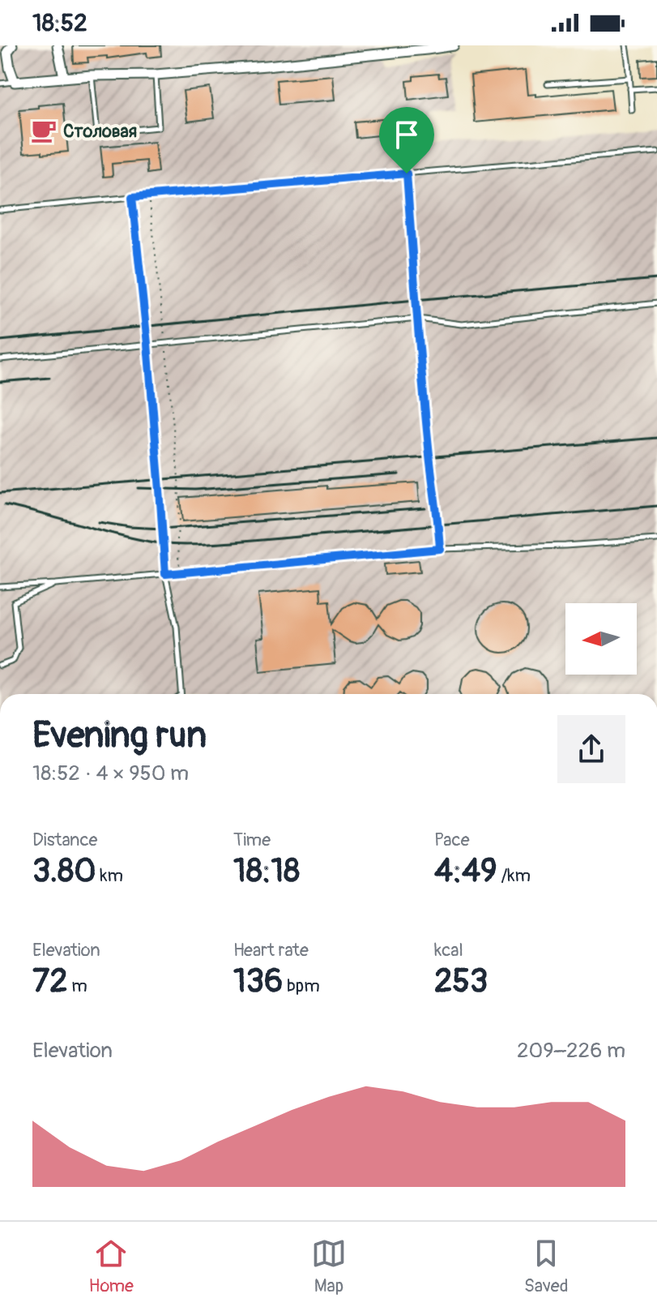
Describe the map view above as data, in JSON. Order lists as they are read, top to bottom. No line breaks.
{"places":{"cafe":["Столовая"]},"north":"left","page":{"status":"18:52","heading":["Evening run","18:52 · 4 × 950 m"],"stats":[["Distance","3.80 km"],["Time","18:18"],["Pace","4:49 /km"],["Elevation","72 m"],["Heart rate","136 bpm"],["kcal","253"]],"chart":["Elevation","209–226 m"],"tabs":["Home","Map","Saved"]}}
